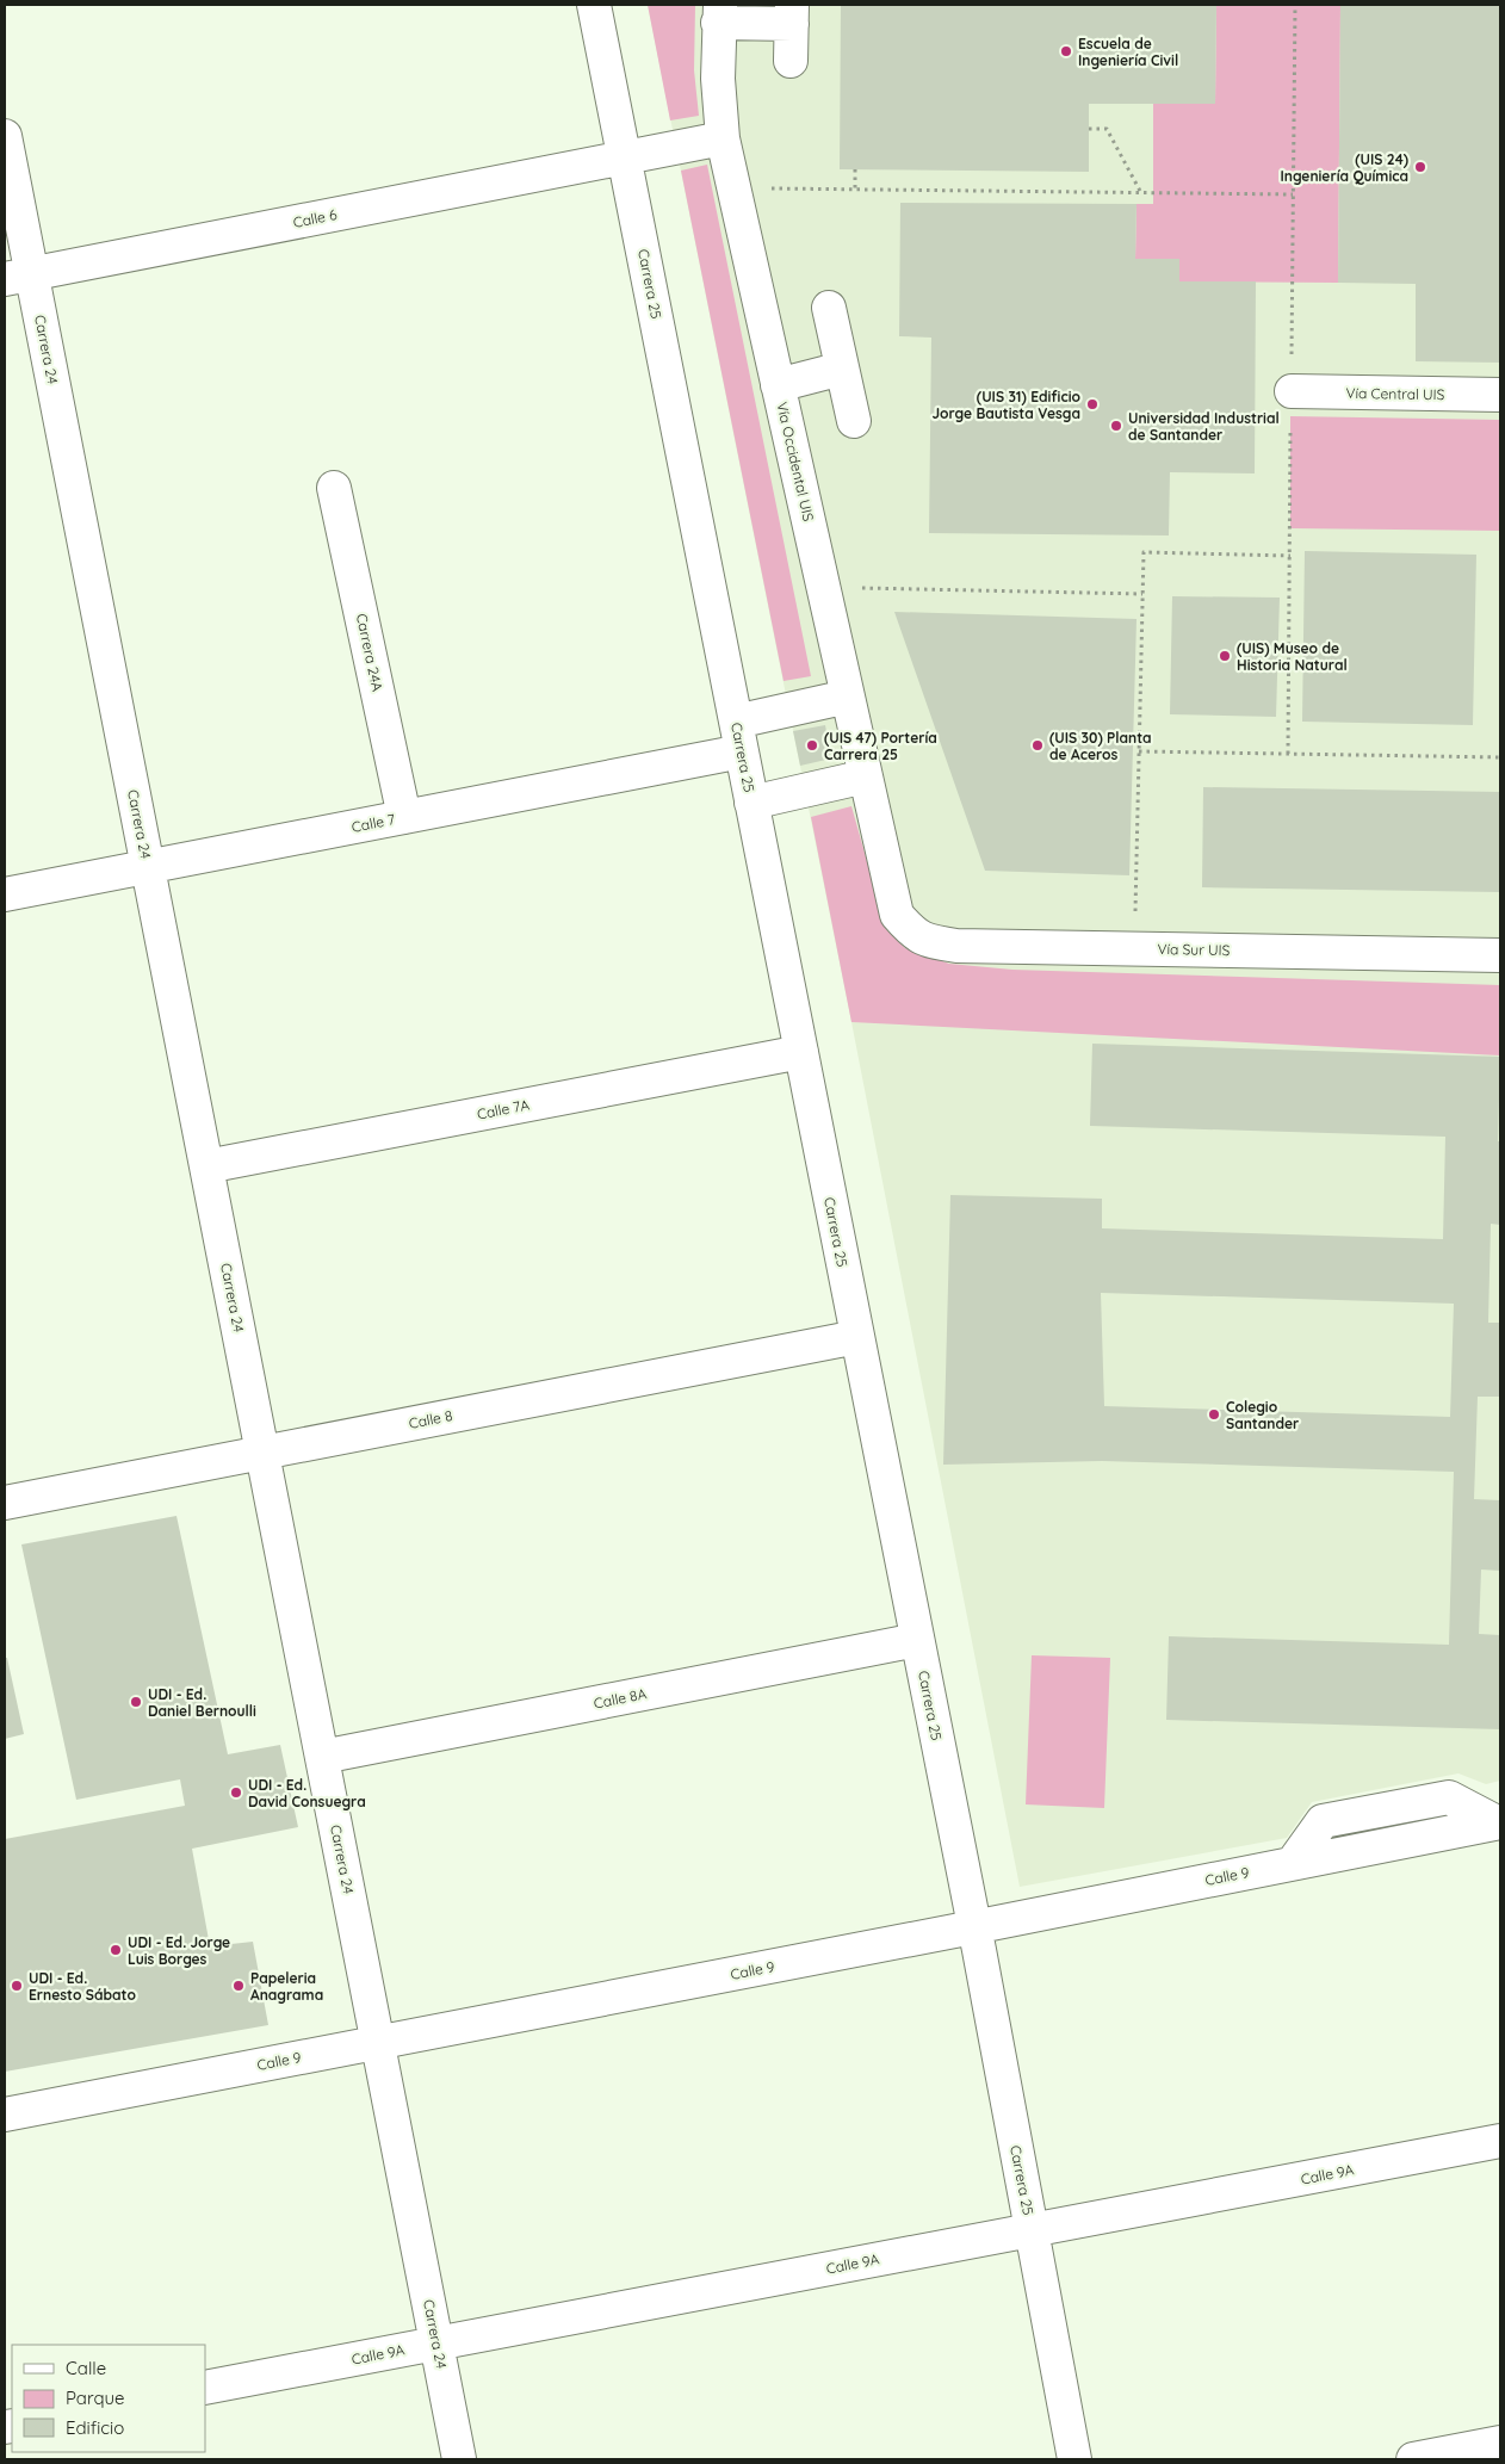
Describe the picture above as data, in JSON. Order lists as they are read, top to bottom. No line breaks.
{"streets":{"street":["Calle 6","Carrera 25","Carrera 24","Vía Central UIS","Vía Occidental UIS","Carrera 24A","Calle 7","Vía Sur UIS","Calle 7A","Calle 8","Calle 8A","Calle 9","Calle 9A"]},"crossings":[["Calle 6","Carrera 25"],["Calle 6","Carrera 24"],["Calle 6","Vía Occidental UIS"],["Carrera 25","Calle 7"],["Carrera 25","Calle 7A"],["Carrera 25","Calle 8"],["Carrera 25","Calle 8A"],["Carrera 25","Calle 9"],["Carrera 25","Calle 9A"],["Carrera 24","Calle 7"],["Carrera 24","Calle 7A"],["Carrera 24","Calle 8"],["Carrera 24","Calle 8A"],["Carrera 24","Calle 9"],["Carrera 24","Calle 9A"],["Vía Occidental UIS","Calle 7"],["Vía Occidental UIS","Vía Sur UIS"],["Carrera 24A","Calle 7"]],"places":["Escuela de Ingeniería Civil","(UIS 24) Ingeniería Química","(UIS 31) Edificio Jorge Bautista Vesga","Universidad Industrial de Santander","(UIS) Museo de Historia Natural","(UIS 47) Portería Carrera 25","(UIS 30) Planta de Aceros","Colegio Santander","UDI - Ed. Daniel Bernoulli","UDI - Ed. David Consuegra","UDI - Ed. Jorge Luis Borges","UDI - Ed. Ernesto Sábato","Papeleria Anagrama"],"legend":["Calle","Parque","Edificio"]}
